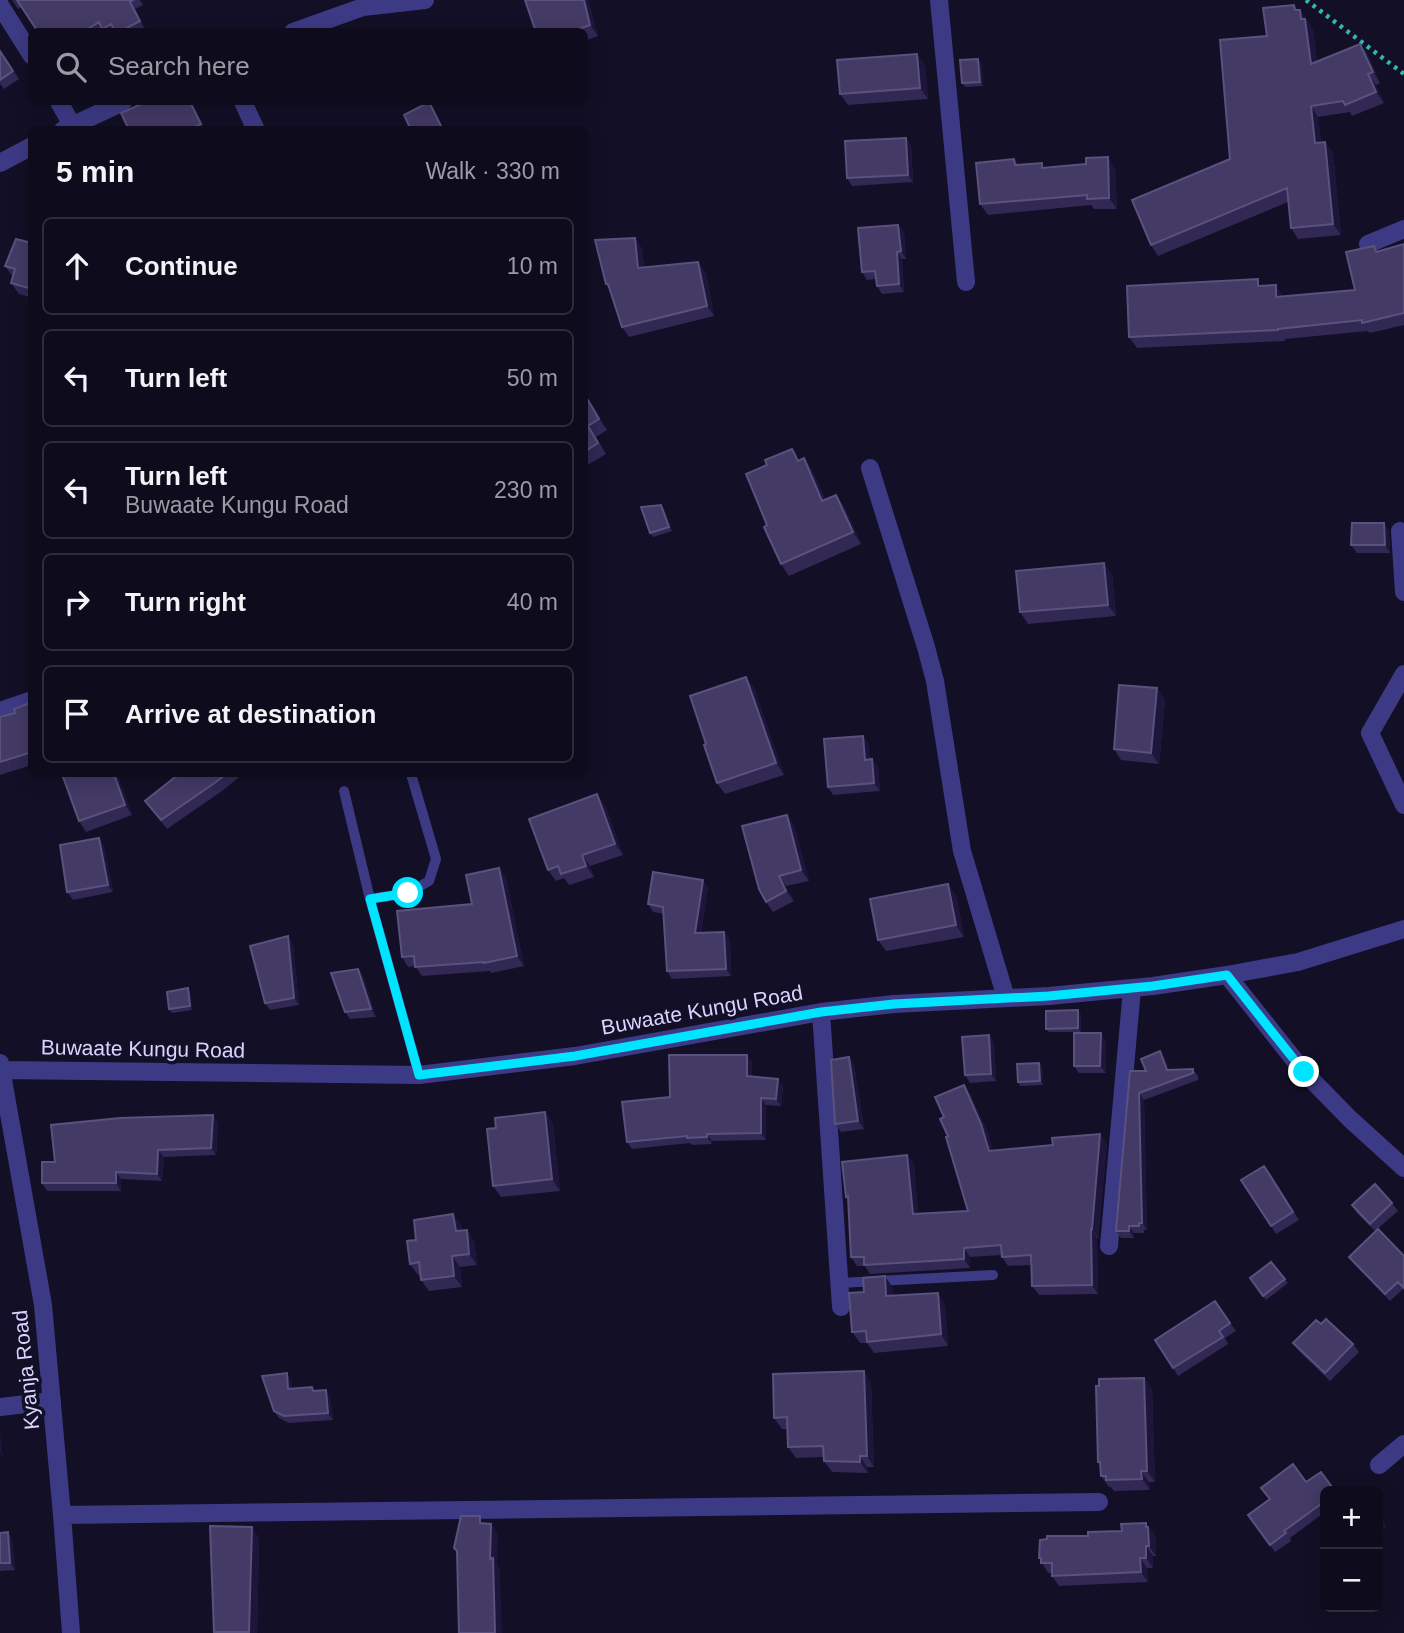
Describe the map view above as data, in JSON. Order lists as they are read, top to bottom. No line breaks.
{"streets":{"street":["Buwaate Kungu Road","Kyanja Road"]},"crossings":[["Buwaate Kungu Road","Kyanja Road"]],"page":{"search":"Search here","heading":["5 min","Walk · 330 m"],"list":[["Continue","10 m"],["Turn left","50 m"],["Turn left","Buwaate Kungu Road","230 m"],["Turn right","40 m"],"Arrive at destination"],"map_buttons":["+","−"]}}
